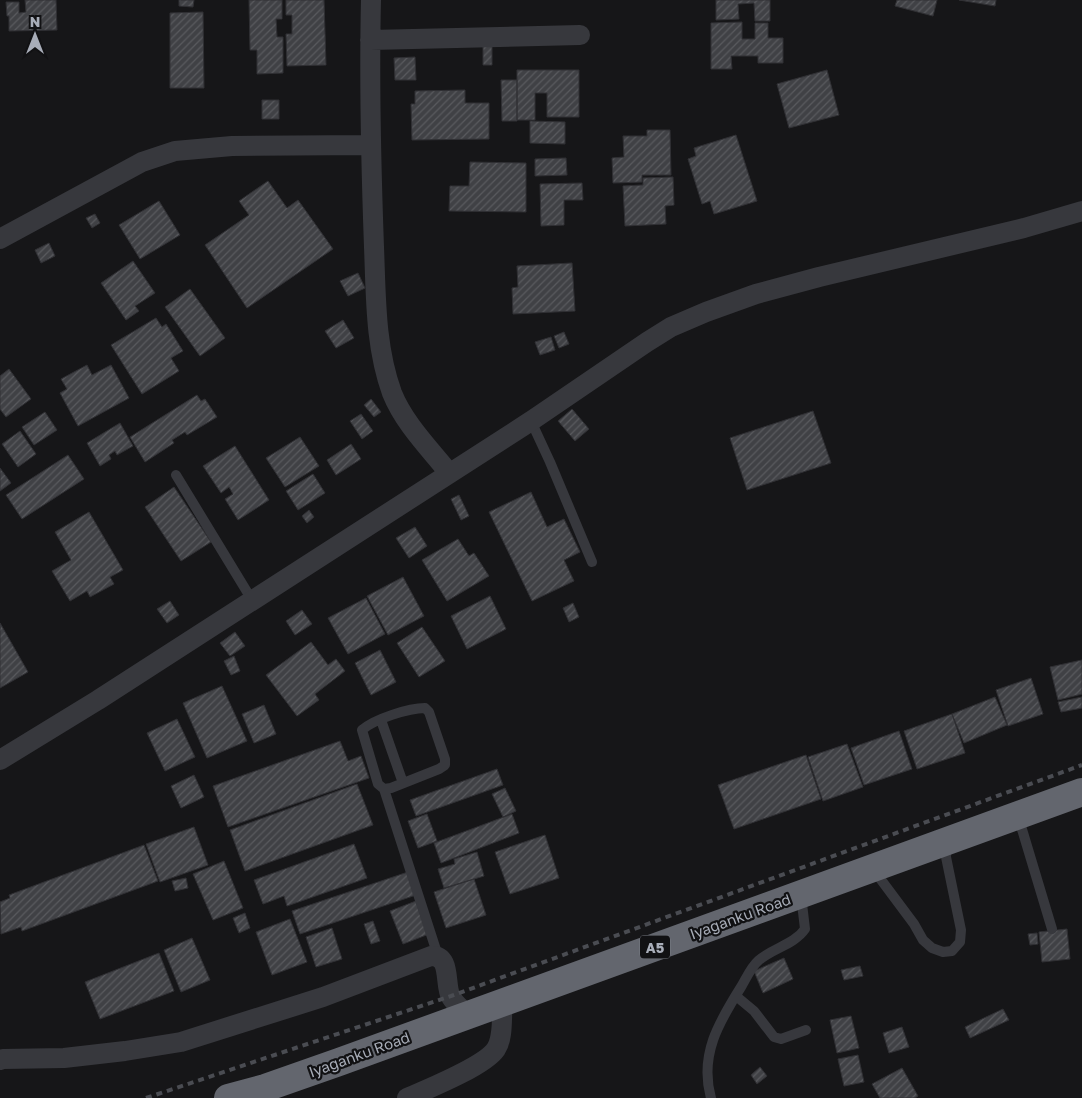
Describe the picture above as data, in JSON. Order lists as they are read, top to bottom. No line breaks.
{"streets":{"highway":["Iyaganku Road","A5"]},"north":"top"}
